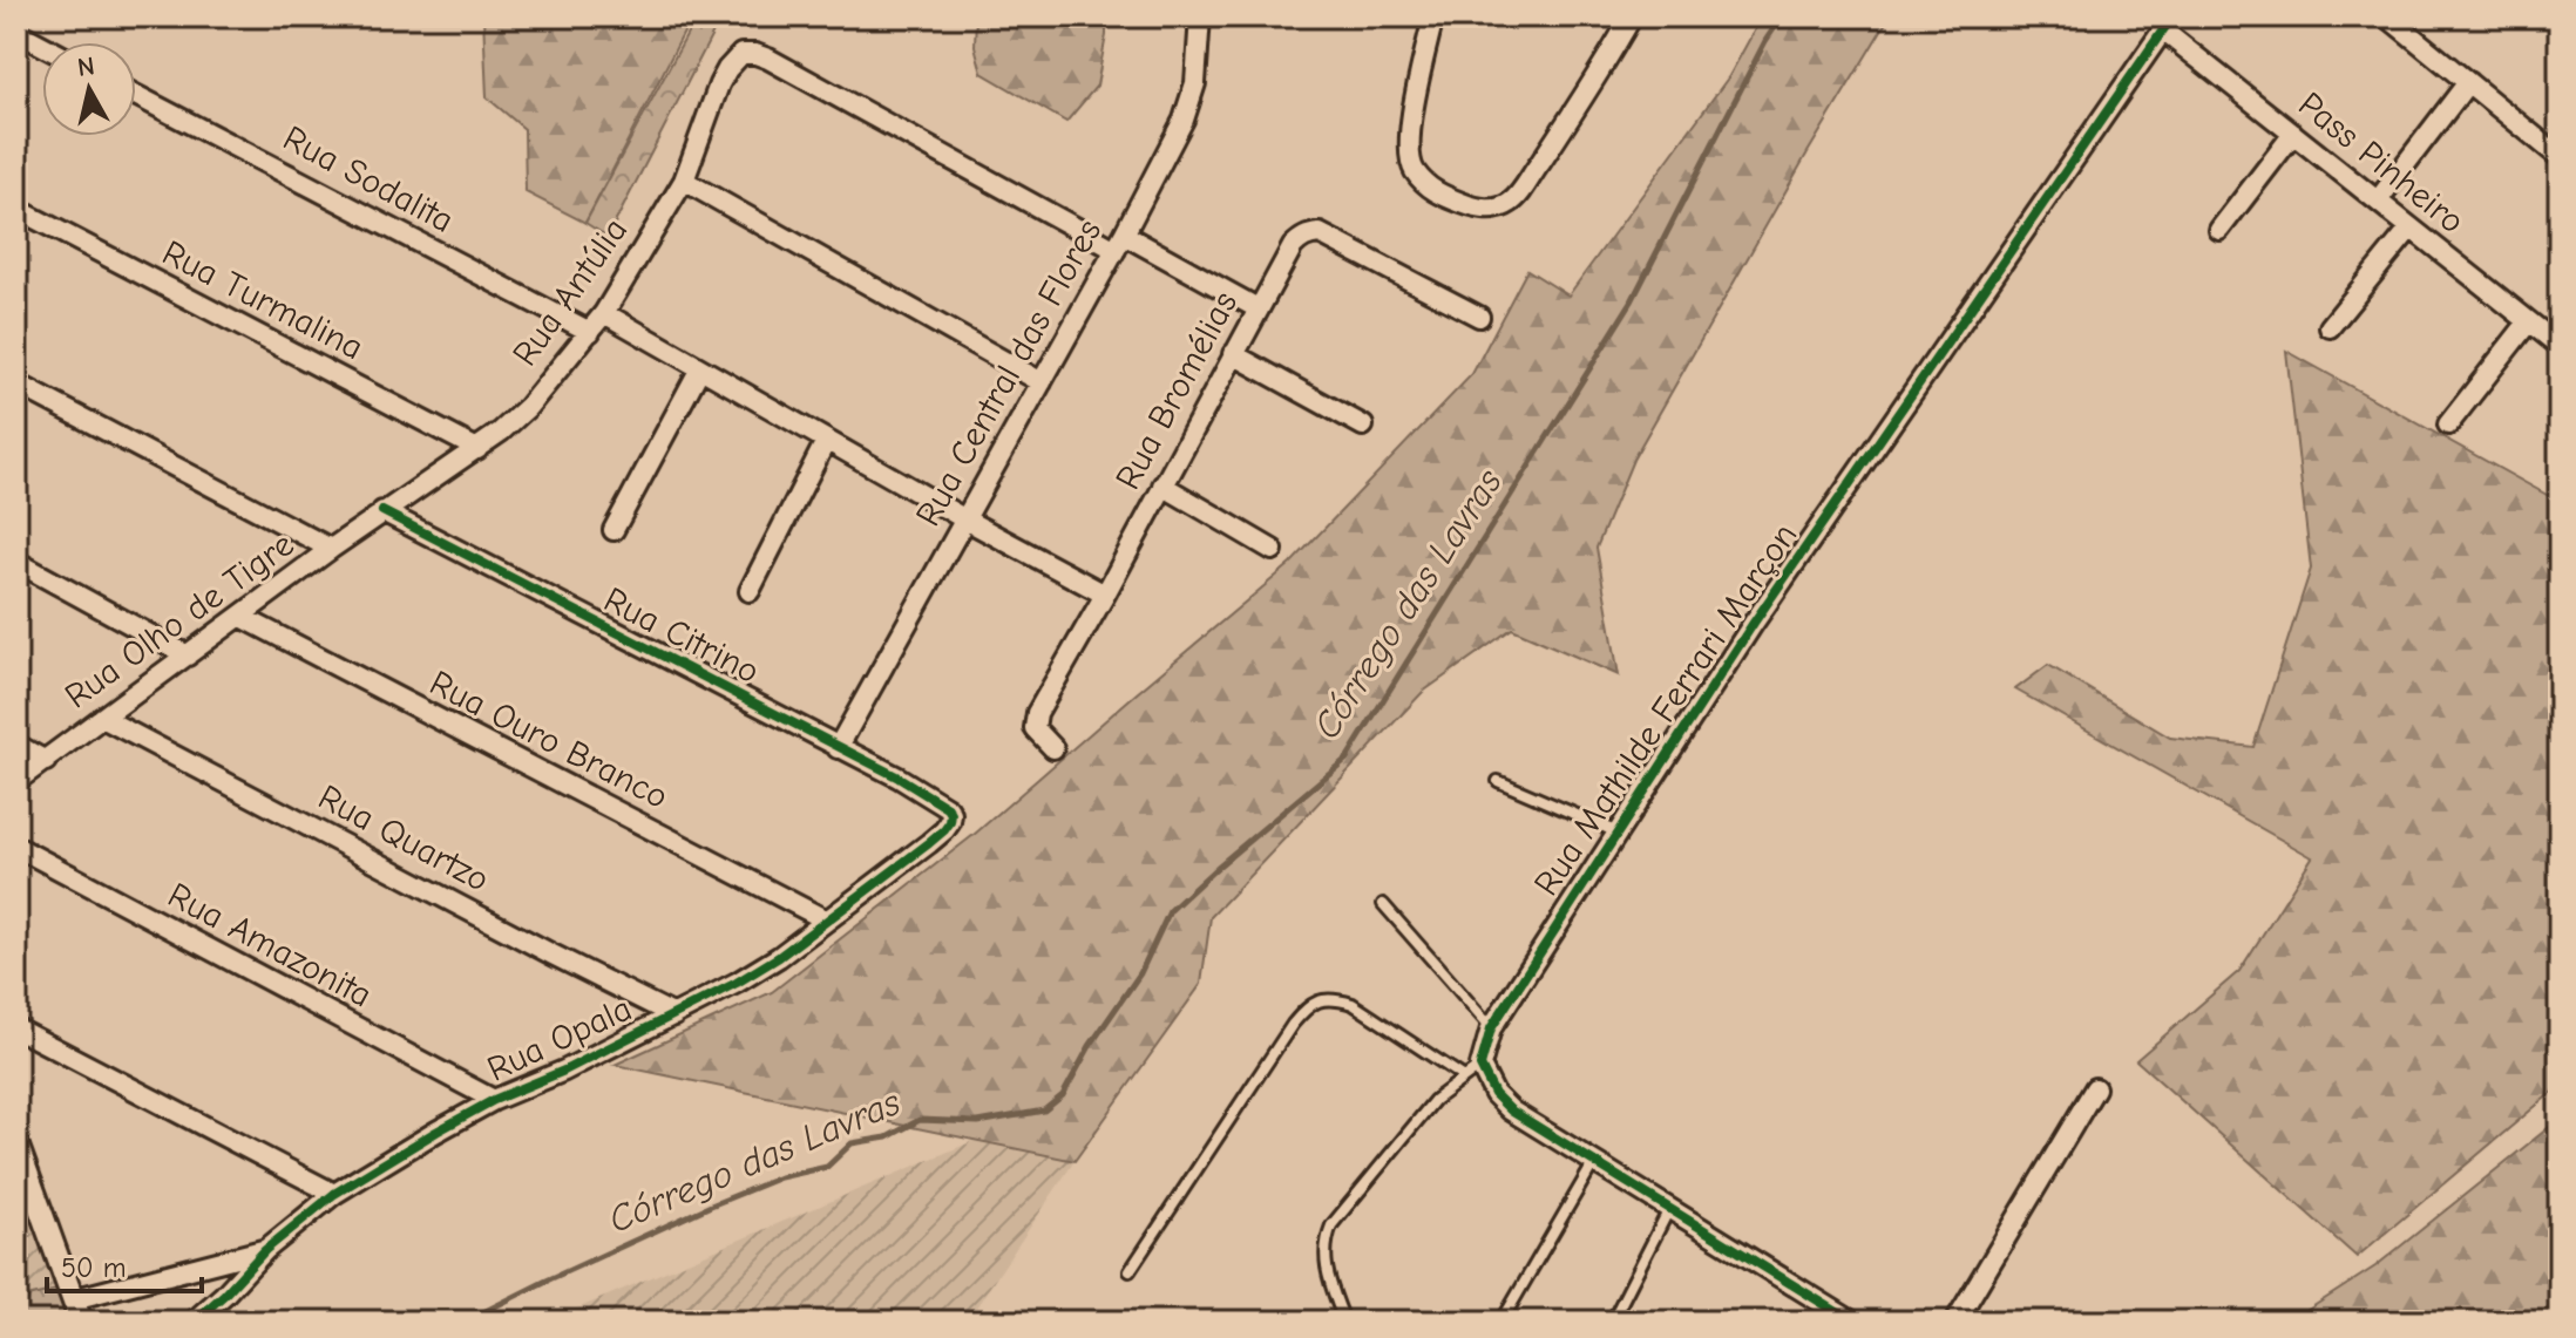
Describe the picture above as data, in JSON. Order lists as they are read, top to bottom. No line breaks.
{"streets":{"street":["Pass Pinheiro","Rua Sodalita","Rua Antúlia","Rua Turmalina","Rua Central das Flores","Rua Bromélias","Rua Olho de Tigre","Rua Citrino","Rua Mathilde Ferrari Marçon","Rua Ouro Branco","Rua Quartzo","Rua Amazonita","Rua Opala"]},"crossings":[["Pass Pinheiro","Rua Mathilde Ferrari Marçon"],["Rua Sodalita","Rua Antúlia"],["Rua Antúlia","Rua Turmalina"],["Rua Antúlia","Rua Central das Flores"],["Rua Antúlia","Rua Olho de Tigre"],["Rua Antúlia","Rua Citrino"],["Rua Central das Flores","Rua Citrino"],["Rua Olho de Tigre","Rua Citrino"],["Rua Olho de Tigre","Rua Ouro Branco"],["Rua Olho de Tigre","Rua Quartzo"],["Rua Citrino","Rua Opala"],["Rua Ouro Branco","Rua Opala"],["Rua Quartzo","Rua Opala"],["Rua Amazonita","Rua Opala"]],"water":["Córrego das Lavras"],"scale_bar":"50 m","north":"top"}
